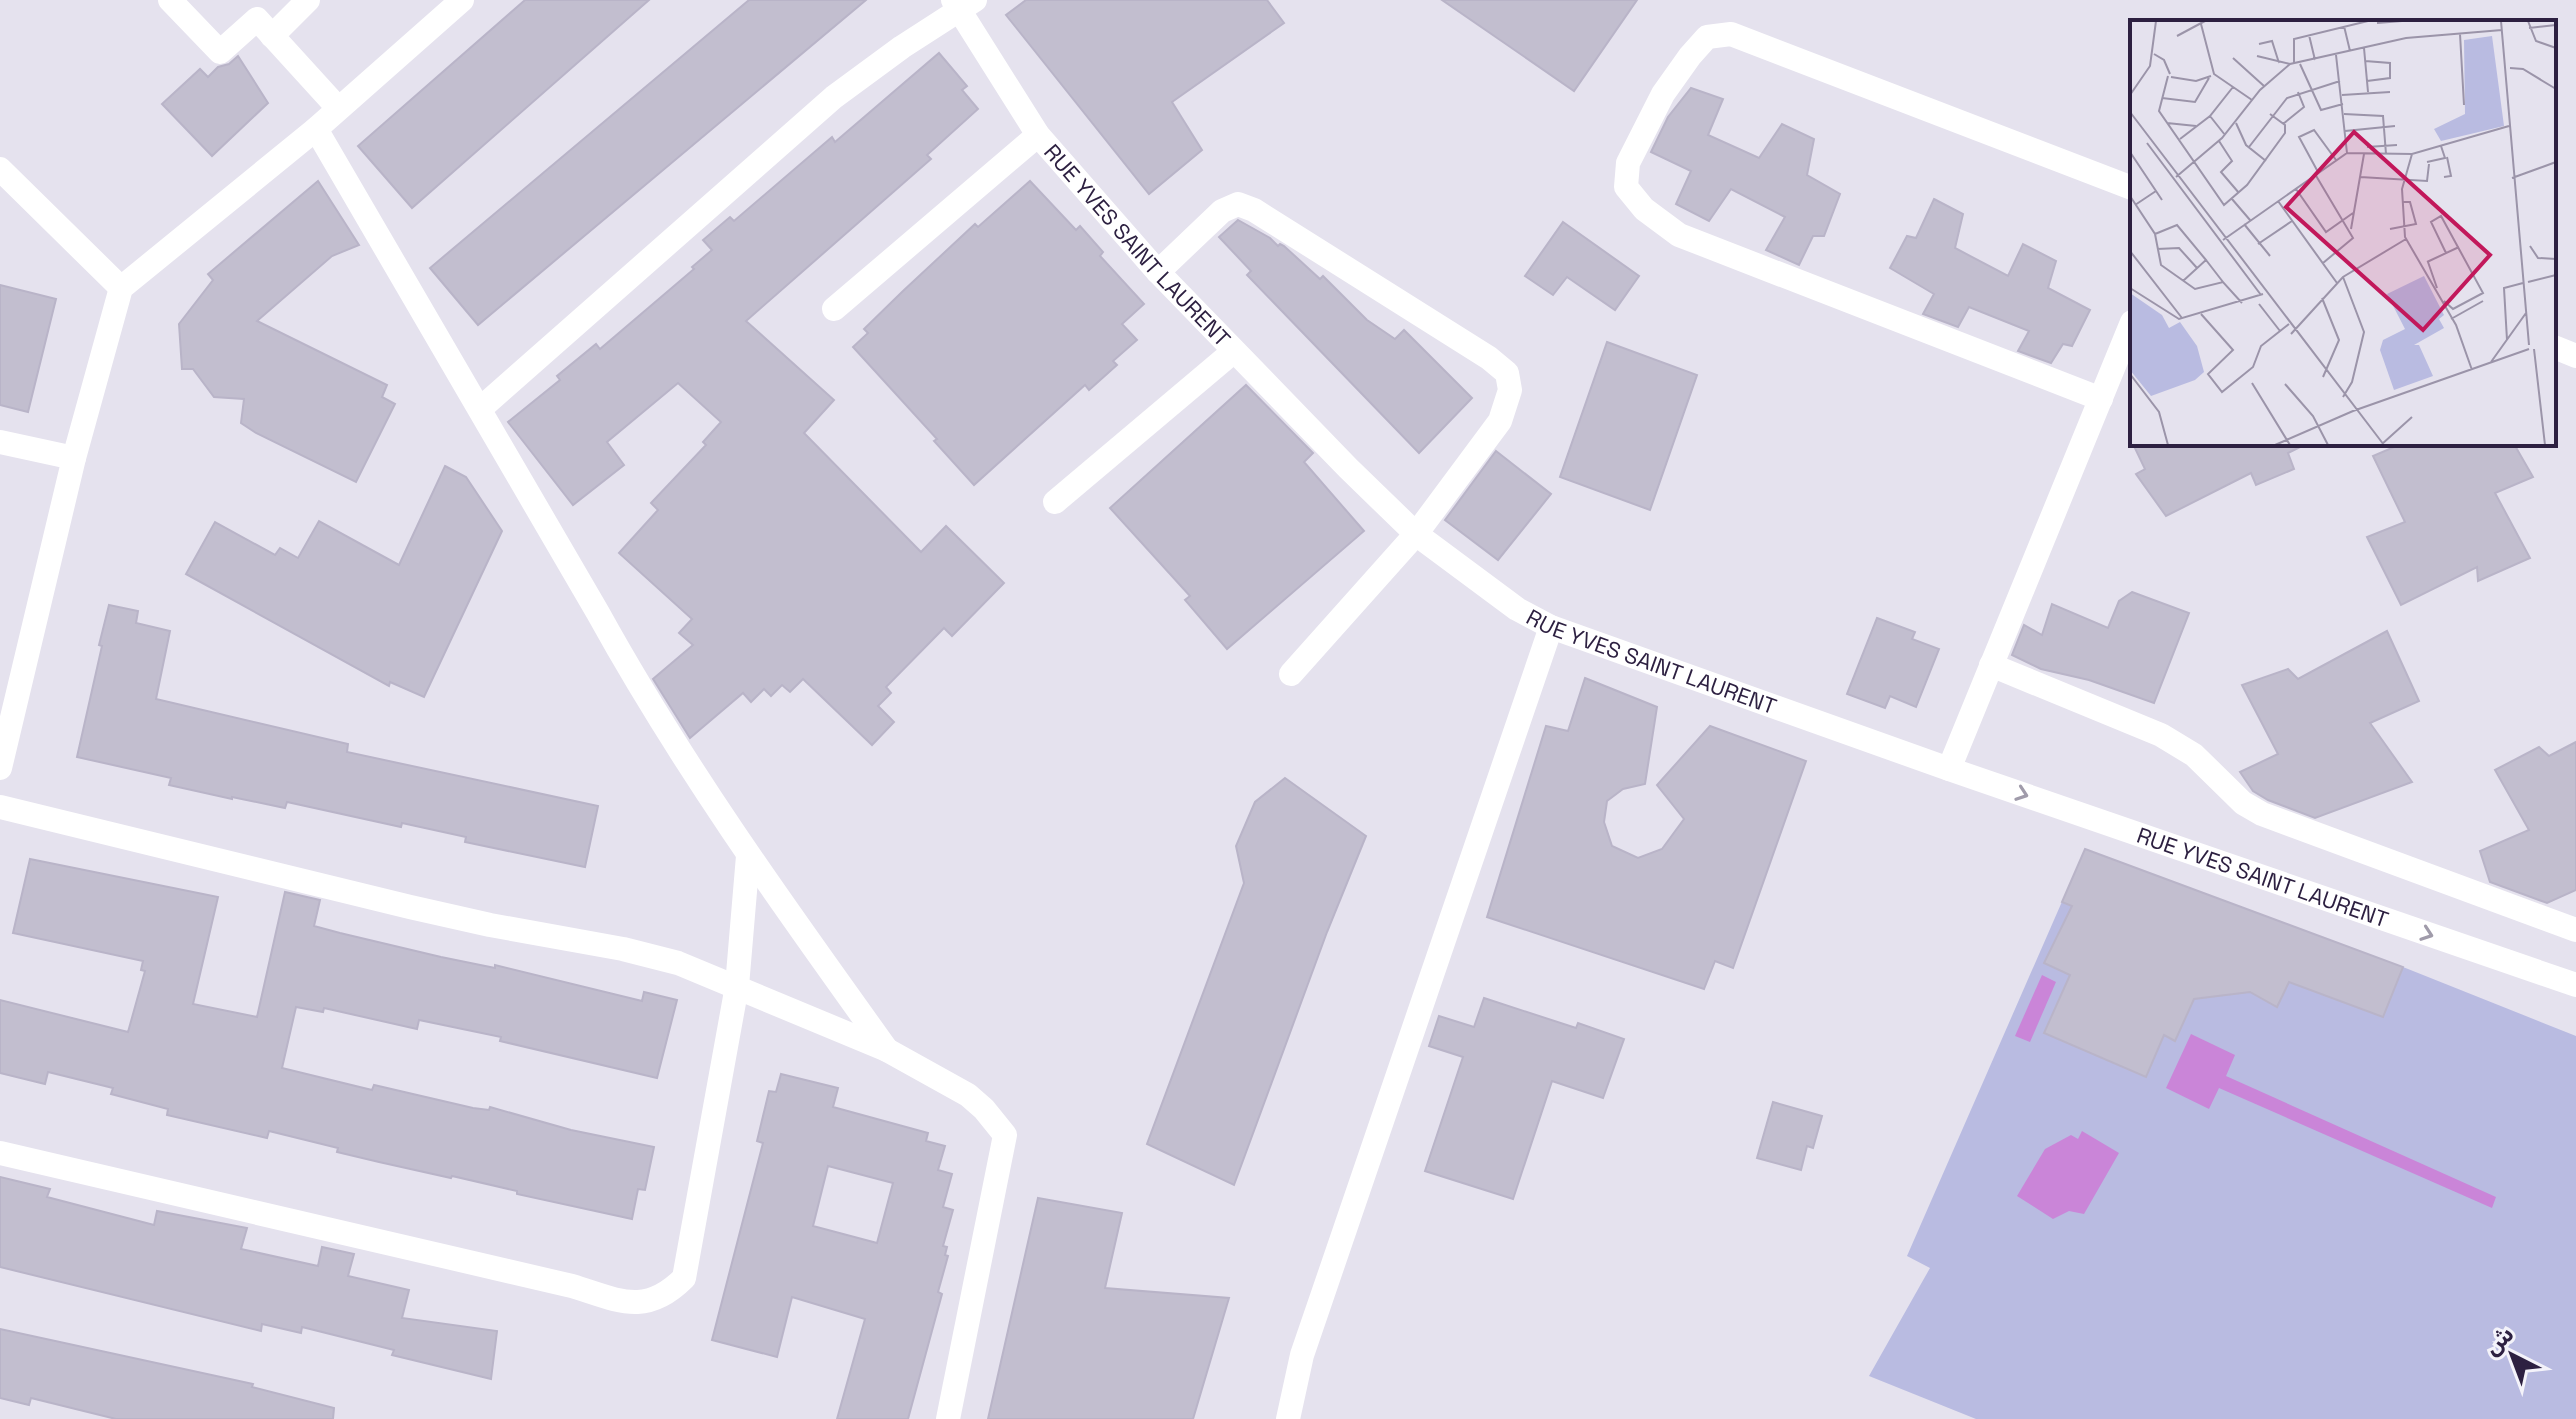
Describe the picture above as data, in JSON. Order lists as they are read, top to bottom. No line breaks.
{"streets":{"street":["RUE YVES SAINT LAURENT"]},"north":"top left"}
